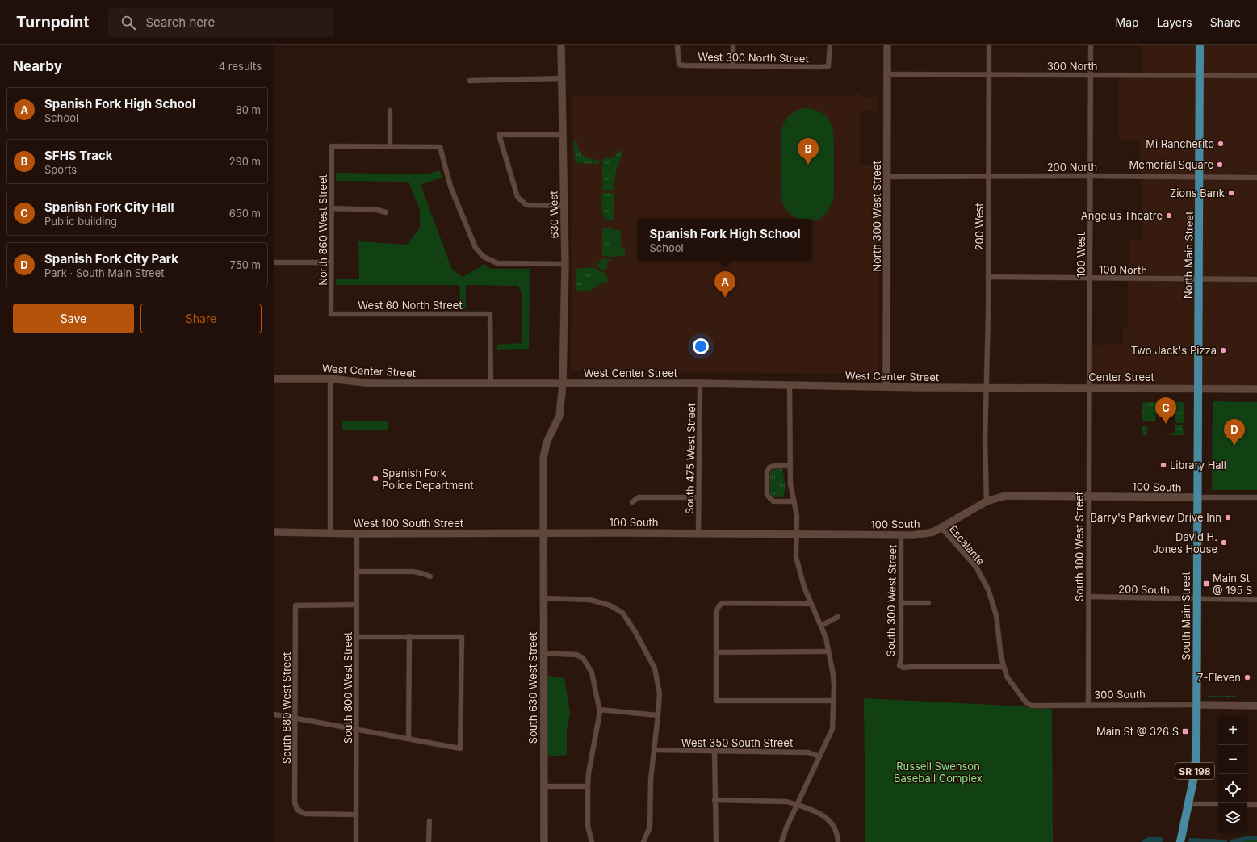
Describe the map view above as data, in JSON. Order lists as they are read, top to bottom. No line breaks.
{"streets":{"main road":["North Main Street","South Main Street","SR 198"],"street":["West 300 North Street","300 North","200 North","630 West","North 300 West Street","200 West","North 860 West Street","100 West","100 North","West 60 North Street","West Center Street","Center Street","South 475 West Street","100 South","West 100 South Street","Escalante","South 100 West Street","200 South","South 300 West Street","South 800 West Street","South 630 West Street","300 South","South 880 West Street","West 350 South Street"]},"crossings":[["300 North","North 300 West Street"],["300 North","200 West"],["300 North","100 West"],["300 North","North Main Street"],["200 North","North 300 West Street"],["200 North","200 West"],["200 North","100 West"],["200 North","North Main Street"],["630 West","West Center Street"],["630 West","100 South"],["630 West","West 100 South Street"],["630 West","South 630 West Street"],["North 300 West Street","West Center Street"],["200 West","100 North"],["200 West","West Center Street"],["200 West","Center Street"],["200 West","100 South"],["North 860 West Street","West 60 North Street"],["100 West","100 North"],["100 West","Center Street"],["100 West","South 100 West Street"],["North Main Street","100 North"],["North Main Street","Center Street"],["North Main Street","South Main Street"],["West 60 North Street","West Center Street"],["West Center Street","Center Street"],["West Center Street","South 475 West Street"],["Center Street","South 100 West Street"],["Center Street","South Main Street"],["South 475 West Street","100 South"],["100 South","West 100 South Street"],["100 South","Escalante"],["100 South","South 100 West Street"],["100 South","South 300 West Street"],["100 South","South Main Street"],["100 South","South 630 West Street"],["West 100 South Street","South 800 West Street"],["West 100 South Street","South 630 West Street"],["Escalante","South 300 West Street"],["Escalante","300 South"],["South 100 West Street","200 South"],["South 100 West Street","300 South"],["200 South","South Main Street"],["South 300 West Street","300 South"],["South Main Street","300 South"],["South 800 West Street","South 880 West Street"]],"parks":["Russell Swenson Baseball Complex"],"places":{"other":["Mi Rancherito","Memorial Square","Zions Bank","Angelus Theatre","Two Jack's Pizza","Library Hall","Spanish Fork Police Department","Barry's Parkview Drive Inn","David H. Jones House","7-Eleven"],"transit":["Main St @ 195 S","Main St @ 326 S"]},"page":{"header":"Turnpoint","search":"Search here","nav":["Map","Layers","Share"],"heading":["Nearby","4 results"],"list":[{"mark":"A","name":"Spanish Fork High School","note":"School","value":"80 m"},{"mark":"B","name":"SFHS Track","note":"Sports","value":"290 m"},{"mark":"C","name":"Spanish Fork City Hall","note":"Public building","value":"650 m"},{"mark":"D","name":"Spanish Fork City Park","note":"Park · South Main Street","value":"750 m"}],"pins":["B","A","C","D"],"popup":["Spanish Fork High School","School"],"buttons":["Save","Share"],"map_buttons":["+","−"]}}
